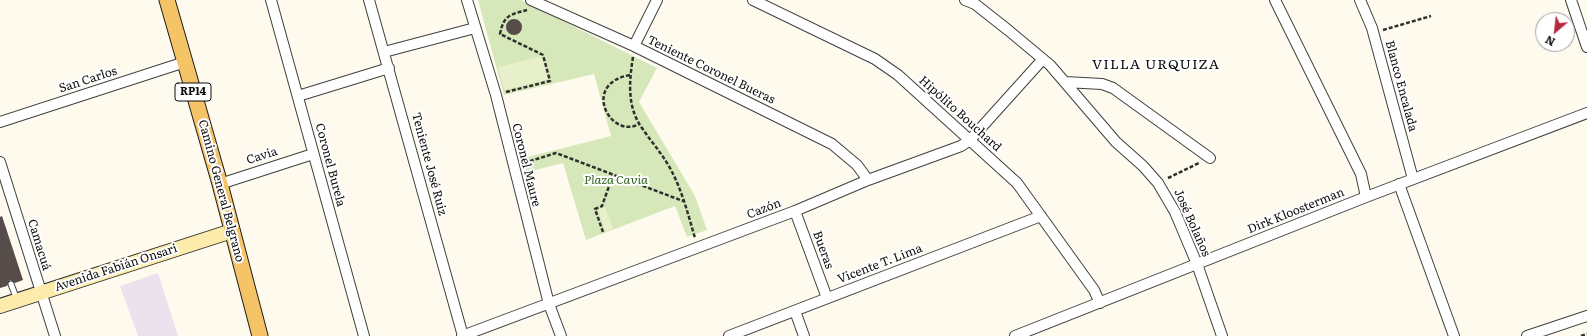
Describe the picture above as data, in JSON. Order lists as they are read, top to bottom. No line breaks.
{"streets":{"main road":["RP14","Camino General Belgrano"],"street":["Teniente Coronel Bueras","San Carlos","Blanco Encalada","Hipólito Bouchard","Cavia","Teniente José Ruiz","Coronel Burela","Coronel Maure","Cazón","Dirk Kloosterman","José Bolaños","Camacuá","Bueras","Vicente T. Lima","Avenida Fabián Onsari"]},"crossings":[["Teniente Coronel Bueras","Cazón"],["San Carlos","Camino General Belgrano"],["Blanco Encalada","Dirk Kloosterman"],["Hipólito Bouchard","Cazón"],["Hipólito Bouchard","Dirk Kloosterman"],["Hipólito Bouchard","Vicente T. Lima"],["Cavia","Coronel Burela"],["Cavia","Camino General Belgrano"],["Teniente José Ruiz","Cazón"],["Coronel Maure","Cazón"],["Camino General Belgrano","Avenida Fabián Onsari"],["Cazón","José Bolaños"],["Cazón","Bueras"],["Dirk Kloosterman","José Bolaños"],["Camacuá","Avenida Fabián Onsari"],["Bueras","Vicente T. Lima"]],"districts":["VILLA URQUIZA"],"parks":["Plaza Cavia"],"north":"bottom left"}
